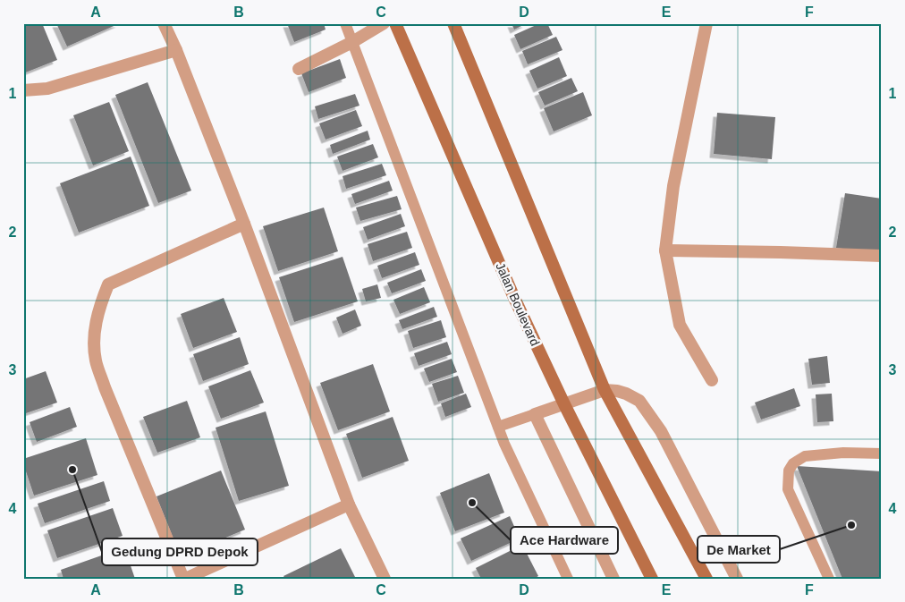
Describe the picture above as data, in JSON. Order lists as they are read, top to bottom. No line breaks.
{"streets":{"main road":["Jalan Boulevard"]},"places":["Gedung DPRD Depok","Ace Hardware","De Market"],"grid":{"columns":["A","B","C","D","E","F"],"rows":["1","2","3","4"]}}
